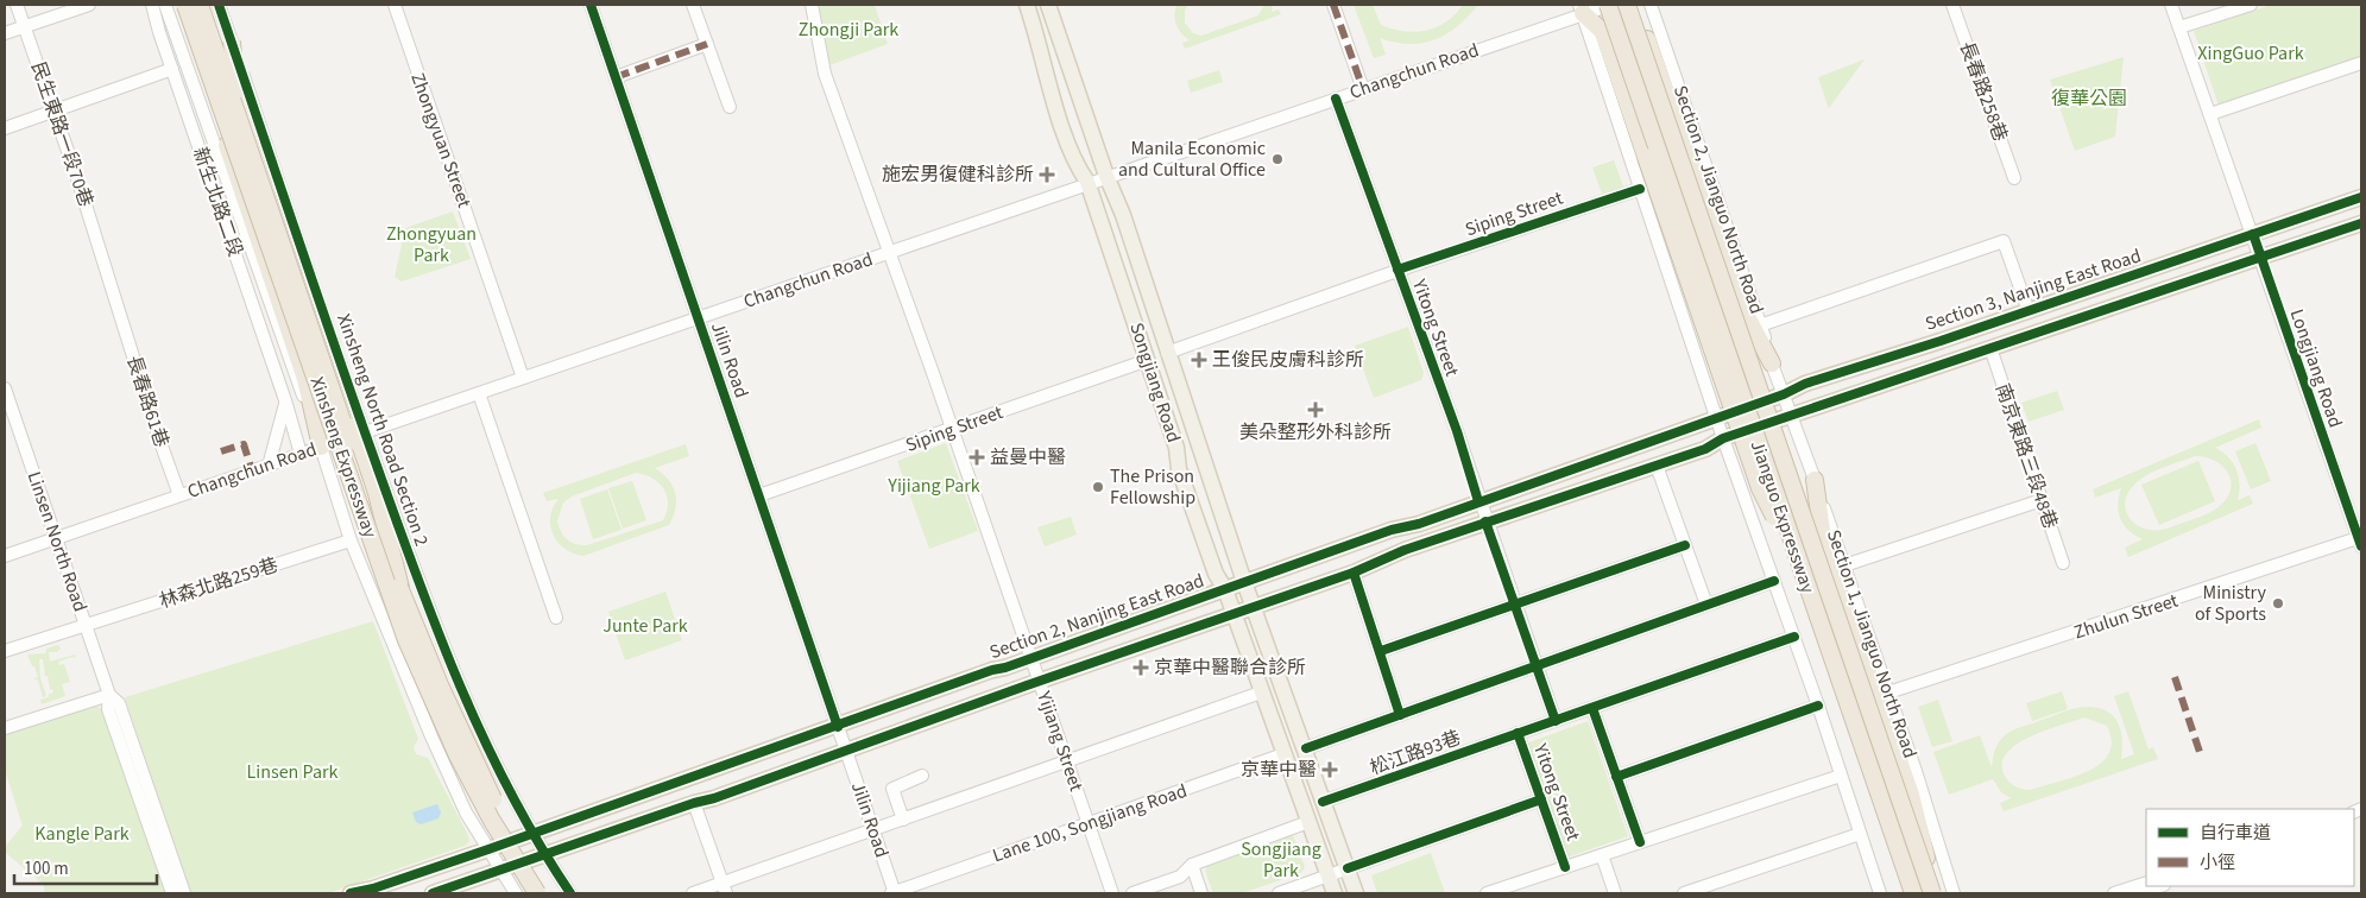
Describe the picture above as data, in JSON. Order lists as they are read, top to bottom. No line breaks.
{"streets":{"highway":["Xinsheng Expressway","Jianguo Expressway"],"main road":["Section 3, Nanjing East Road","Songjiang Road","Section 2, Nanjing East Road"],"street":["Changchun Road","長春路258巷","民生東路一段70巷","Zhongyuan Street","Section 2, Jianguo North Road","新生北路二段","Siping Street","Yitong Street","Jilin Road","Longjiang Road","長春路61巷","Xinsheng North Road Section 2","南京東路三段48巷","Linsen North Road","林森北路259巷","Zhulun Street","Section 1, Jianguo North Road","Yijiang Street","松江路93巷","Lane 100, Songjiang Road"]},"crossings":[["Changchun Road","Zhongyuan Street"],["Changchun Road","新生北路二段"],["Changchun Road","Yitong Street"],["Changchun Road","Jilin Road"],["Changchun Road","Songjiang Road"],["Changchun Road","長春路61巷"],["Changchun Road","Xinsheng North Road Section 2"],["Changchun Road","Jianguo Expressway"],["Changchun Road","Linsen North Road"],["Changchun Road","Yijiang Street"],["民生東路一段70巷","長春路61巷"],["Section 2, Jianguo North Road","Section 3, Nanjing East Road"],["Section 2, Jianguo North Road","Section 1, Jianguo North Road"],["Siping Street","Yitong Street"],["Siping Street","Jilin Road"],["Siping Street","Songjiang Road"],["Siping Street","Yijiang Street"],["Section 3, Nanjing East Road","Longjiang Road"],["Section 3, Nanjing East Road","Section 2, Nanjing East Road"],["Section 3, Nanjing East Road","Section 1, Jianguo North Road"],["Yitong Street","Section 2, Nanjing East Road"],["Yitong Street","松江路93巷"],["Jilin Road","Section 2, Nanjing East Road"],["Jilin Road","Lane 100, Songjiang Road"],["Longjiang Road","Zhulun Street"],["Songjiang Road","Section 2, Nanjing East Road"],["Songjiang Road","松江路93巷"],["Songjiang Road","Lane 100, Songjiang Road"],["Xinsheng North Road Section 2","Section 2, Nanjing East Road"],["Linsen North Road","林森北路259巷"],["Section 2, Nanjing East Road","Yijiang Street"],["Zhulun Street","Section 1, Jianguo North Road"],["Yijiang Street","Lane 100, Songjiang Road"]],"parks":["Zhongji Park","XingGuo Park","復華公園","Zhongyuan Park","Yijiang Park","Junte Park","Linsen Park","Kangle Park","Songjiang Park"],"places":{"other":["Manila Economic and Cultural Office","The Prison Fellowship","Ministry of Sports"],"health":["施宏男復健科診所","王俊民皮膚科診所","美朵整形外科診所","益曼中醫","京華中醫聯合診所","京華中醫"]},"legend":["自行車道","小徑"],"scale_bar":"100 m"}
